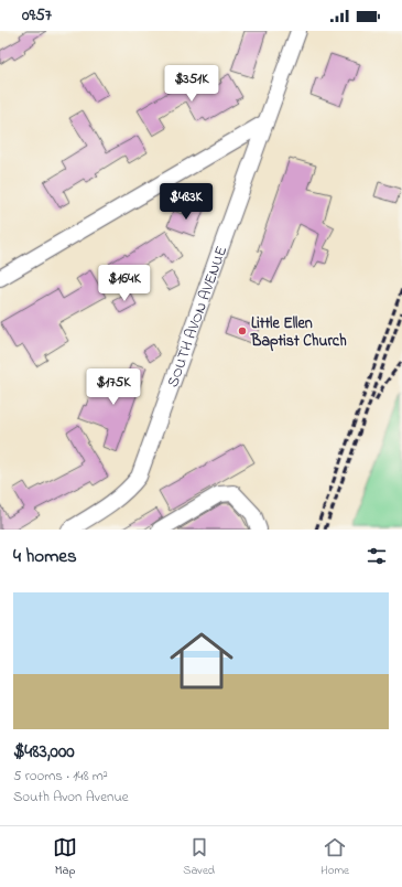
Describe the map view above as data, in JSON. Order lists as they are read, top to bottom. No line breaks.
{"streets":{"street":["SOUTH AVON AVENUE"]},"places":["Little Ellen Baptist Church"],"page":{"status":"09:57","price":["$351K","$483K","$164K","$175K"],"heading":"4 homes","list":[{"name":"$483,000","note":"5 rooms · 148 m² · South Avon Avenue"}],"tabs":["Map","Saved","Home"]}}
